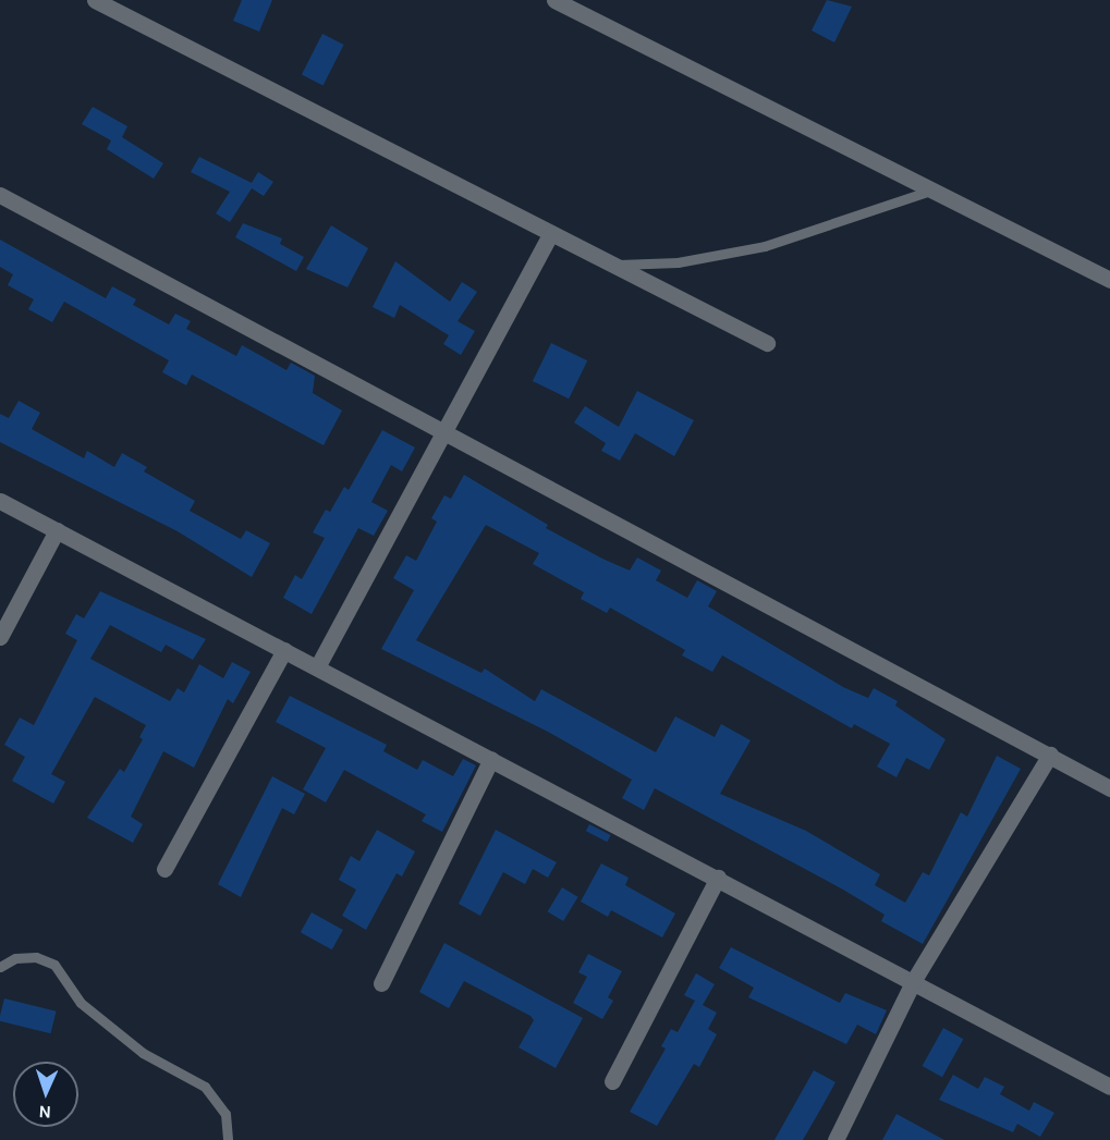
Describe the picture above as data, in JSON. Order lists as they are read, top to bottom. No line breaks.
{"north":"bottom"}
